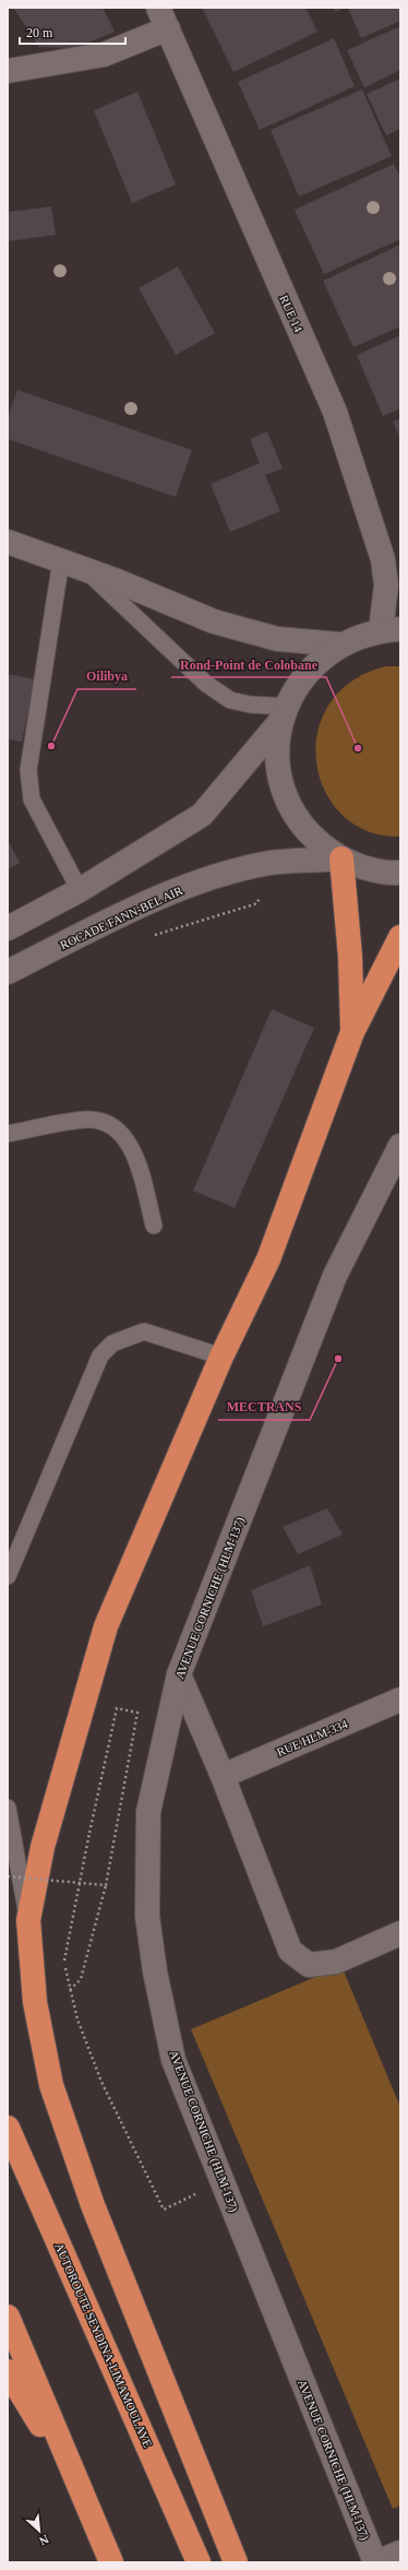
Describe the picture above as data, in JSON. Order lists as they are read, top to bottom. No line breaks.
{"streets":{"highway":["AUTOROUTE SEYDINA-LIMAMOULAYE"],"street":["RUE 14","ROCADE FANN-BEL AIR","AVENUE CORNICHE (HLM-137)","RUE HLM-334"]},"places":["Oilibya","Rond-Point de Colobane","MECTRANS"],"scale_bar":"20 m","north":"bottom right"}
